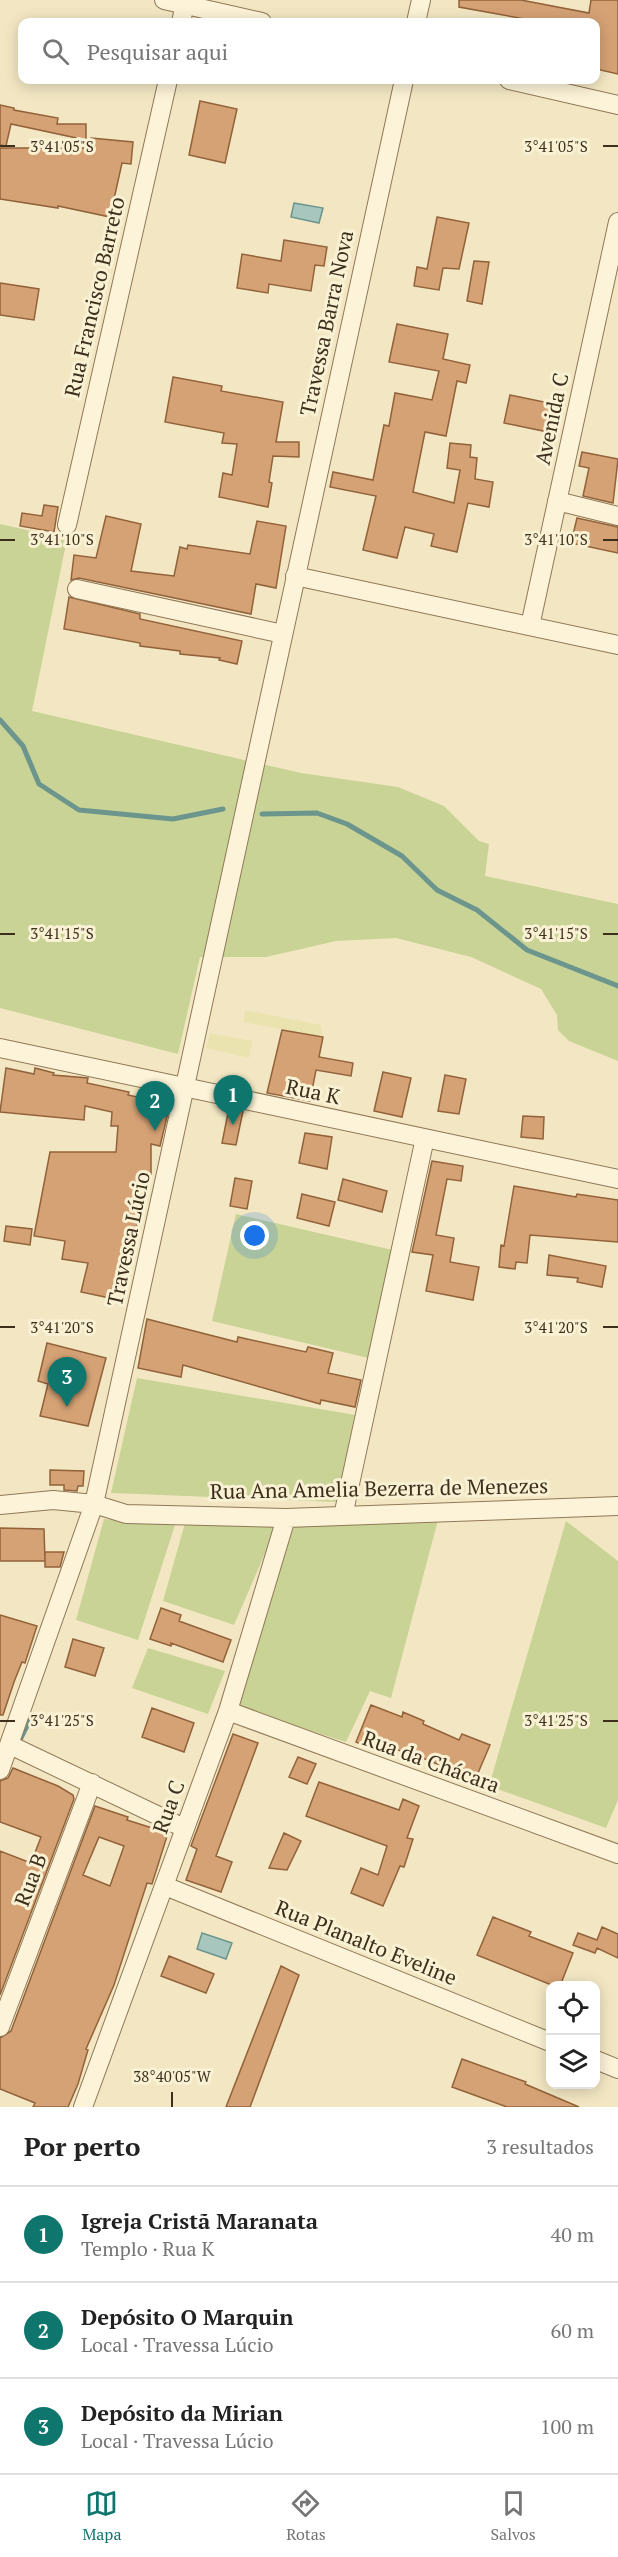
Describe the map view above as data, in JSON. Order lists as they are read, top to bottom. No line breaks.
{"streets":{"street":["Rua Francisco Barreto","Travessa Barra Nova","Avenida C","Rua K","Travessa Lúcio","Rua Ana Amelia Bezerra de Menezes","Rua da Chácara","Rua C","Rua B","Rua Planalto Eveline"]},"crossings":[["Travessa Barra Nova","Travessa Lúcio"],["Rua K","Travessa Lúcio"],["Travessa Lúcio","Rua Ana Amelia Bezerra de Menezes"],["Rua Ana Amelia Bezerra de Menezes","Rua C"],["Rua da Chácara","Rua C"],["Rua C","Rua Planalto Eveline"]],"page":{"search":"Pesquisar aqui","pins":["1","2","3"],"heading":["Por perto","3 resultados"],"list":[{"mark":"1","name":"Igreja Cristã Maranata","note":"Templo · Rua K","value":"40 m"},{"mark":"2","name":"Depósito O Marquin","note":"Local · Travessa Lúcio","value":"60 m"},{"mark":"3","name":"Depósito da Mirian","note":"Local · Travessa Lúcio","value":"100 m"}],"nav":["Mapa","Rotas","Salvos"]},"coordinates":["3°41'05\"S","3°41'10\"S","3°41'15\"S","3°41'20\"S","3°41'25\"S","38°40'05\"W"]}
